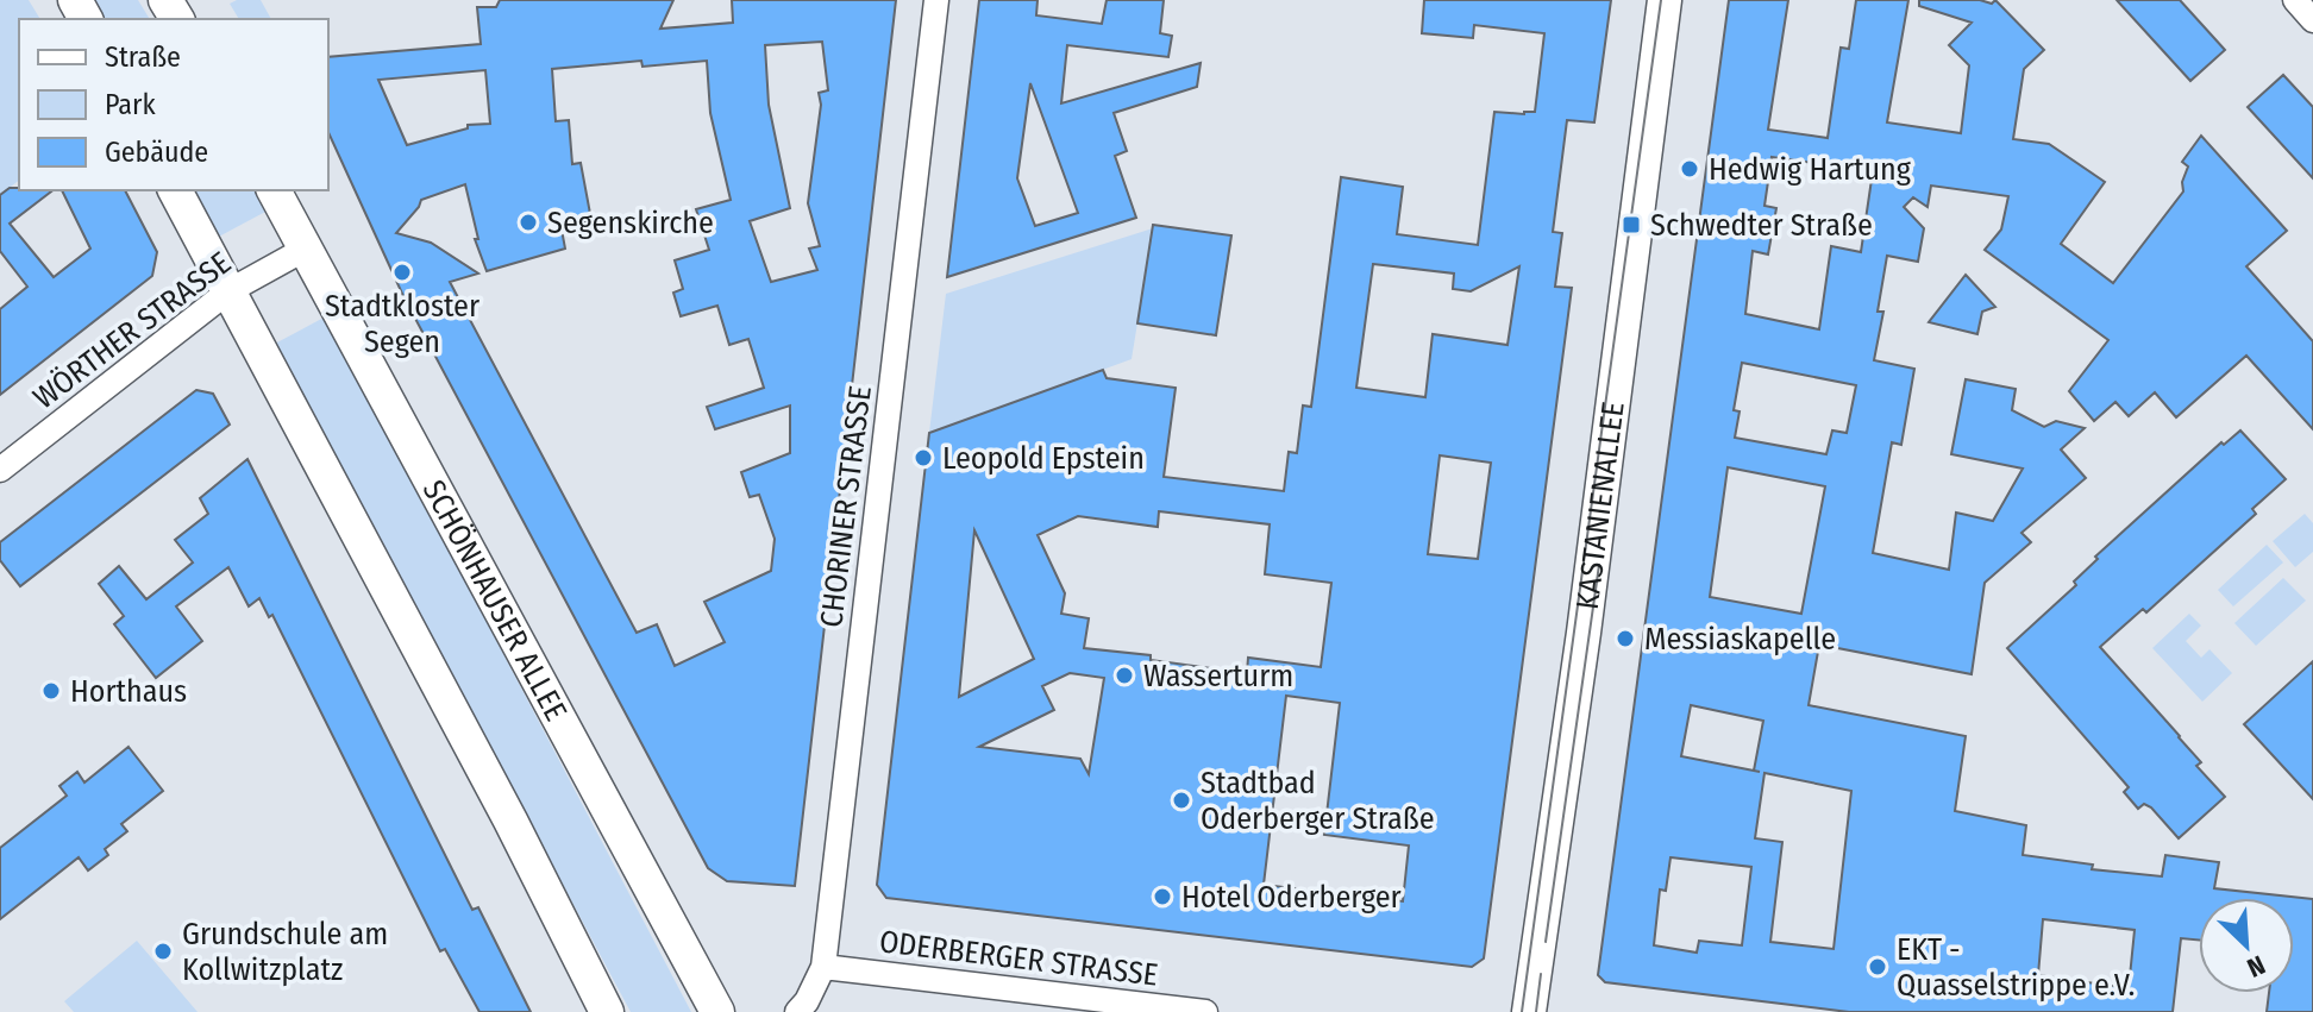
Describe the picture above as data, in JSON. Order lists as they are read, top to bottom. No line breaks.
{"streets":{"main road":["KASTANIENALLEE","SCHÖNHAUSER ALLEE"],"street":["WÖRTHER STRASSE","CHORINER STRASSE","ODERBERGER STRASSE"]},"crossings":[["WÖRTHER STRASSE","SCHÖNHAUSER ALLEE"],["CHORINER STRASSE","ODERBERGER STRASSE"]],"places":{"other":["Hedwig Hartung","Segenskirche","Stadtkloster Segen","Leopold Epstein","Messiaskapelle","Wasserturm","Horthaus","Stadtbad Oderberger Straße","Hotel Oderberger","Grundschule am Kollwitzplatz","EKT - Quasselstrippe e.V."],"transit":["Schwedter Straße"]},"legend":["Straße","Park","Gebäude"],"north":"bottom right"}
